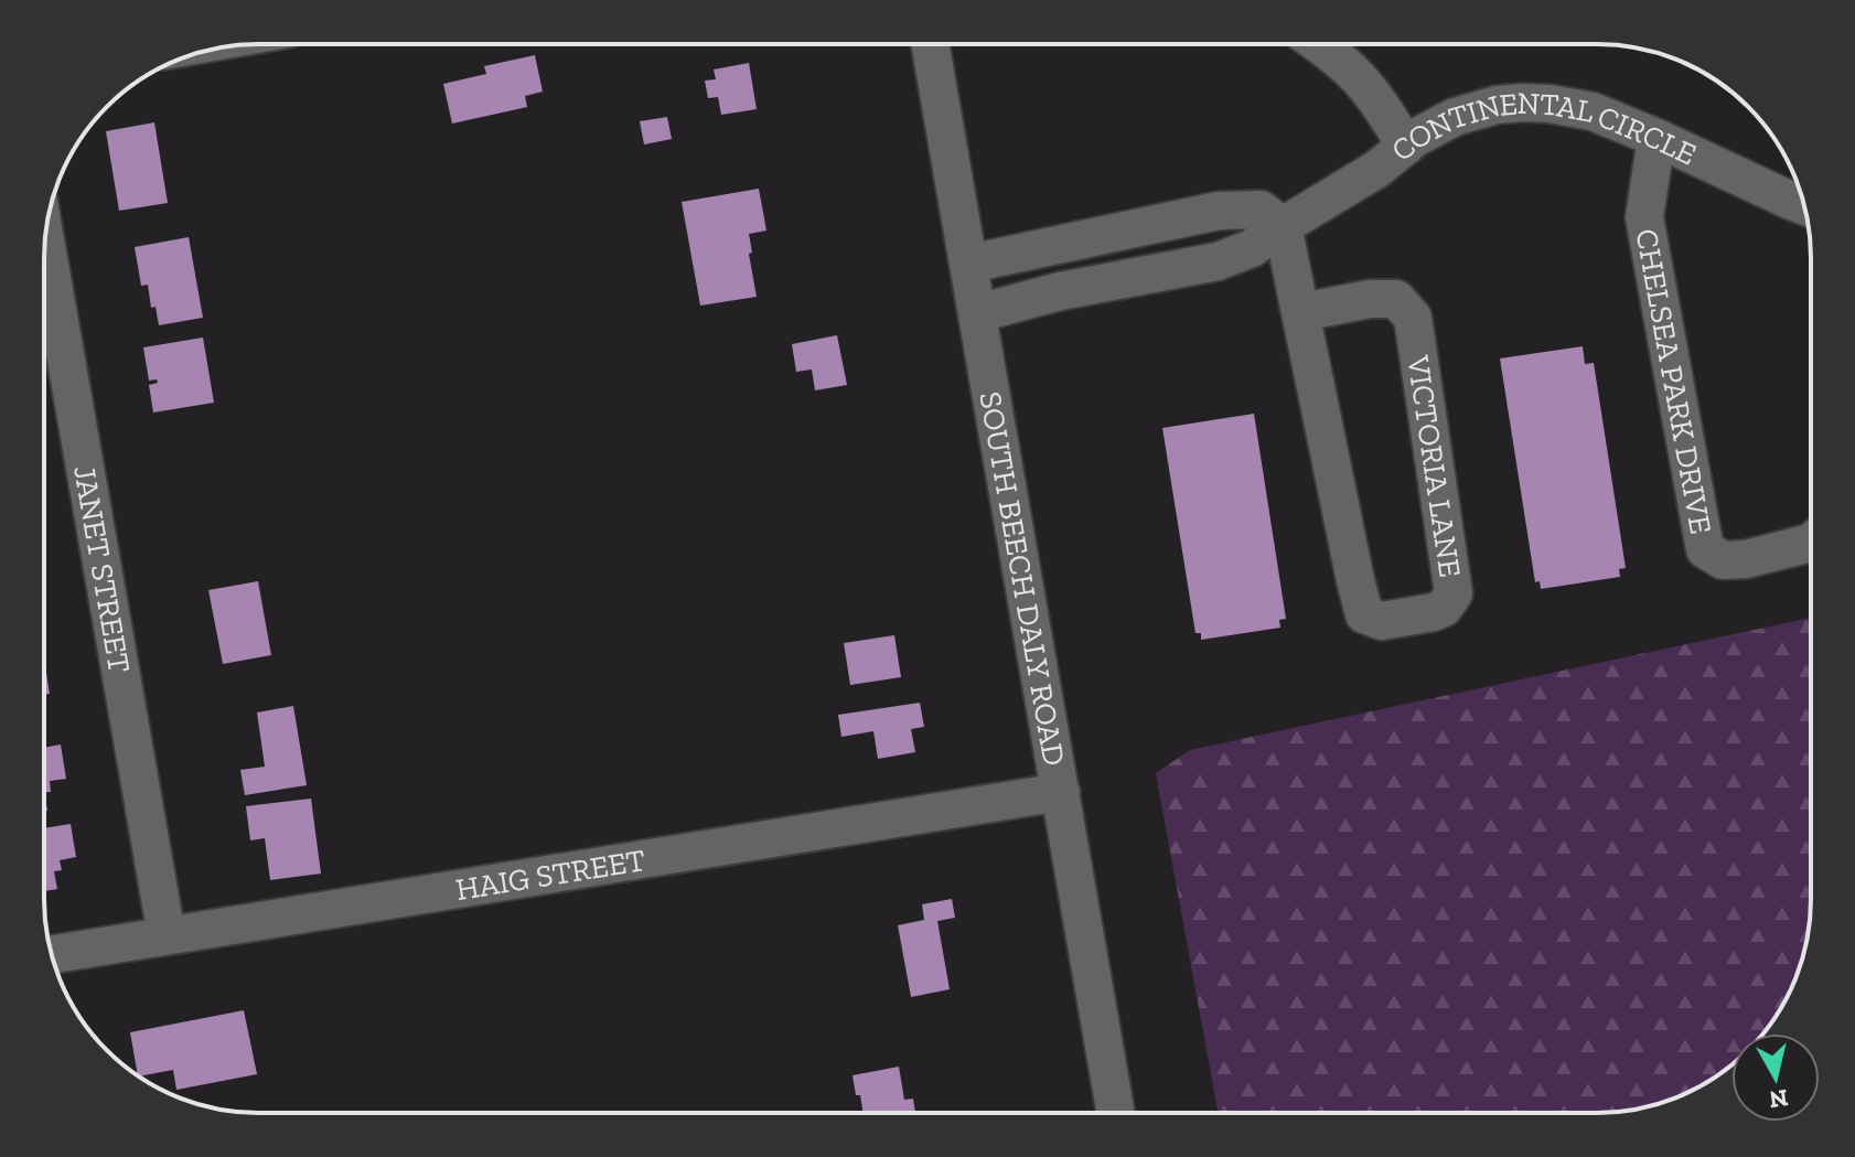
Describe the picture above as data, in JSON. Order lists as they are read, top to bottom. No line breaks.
{"streets":{"street":["CONTINENTAL CIRCLE","CHELSEA PARK DRIVE","VICTORIA LANE","JANET STREET","SOUTH BEECH DALY ROAD","HAIG STREET"]},"crossings":[["CONTINENTAL CIRCLE","CHELSEA PARK DRIVE"],["CONTINENTAL CIRCLE","VICTORIA LANE"],["CONTINENTAL CIRCLE","SOUTH BEECH DALY ROAD"],["JANET STREET","HAIG STREET"],["SOUTH BEECH DALY ROAD","HAIG STREET"]],"north":"bottom"}
